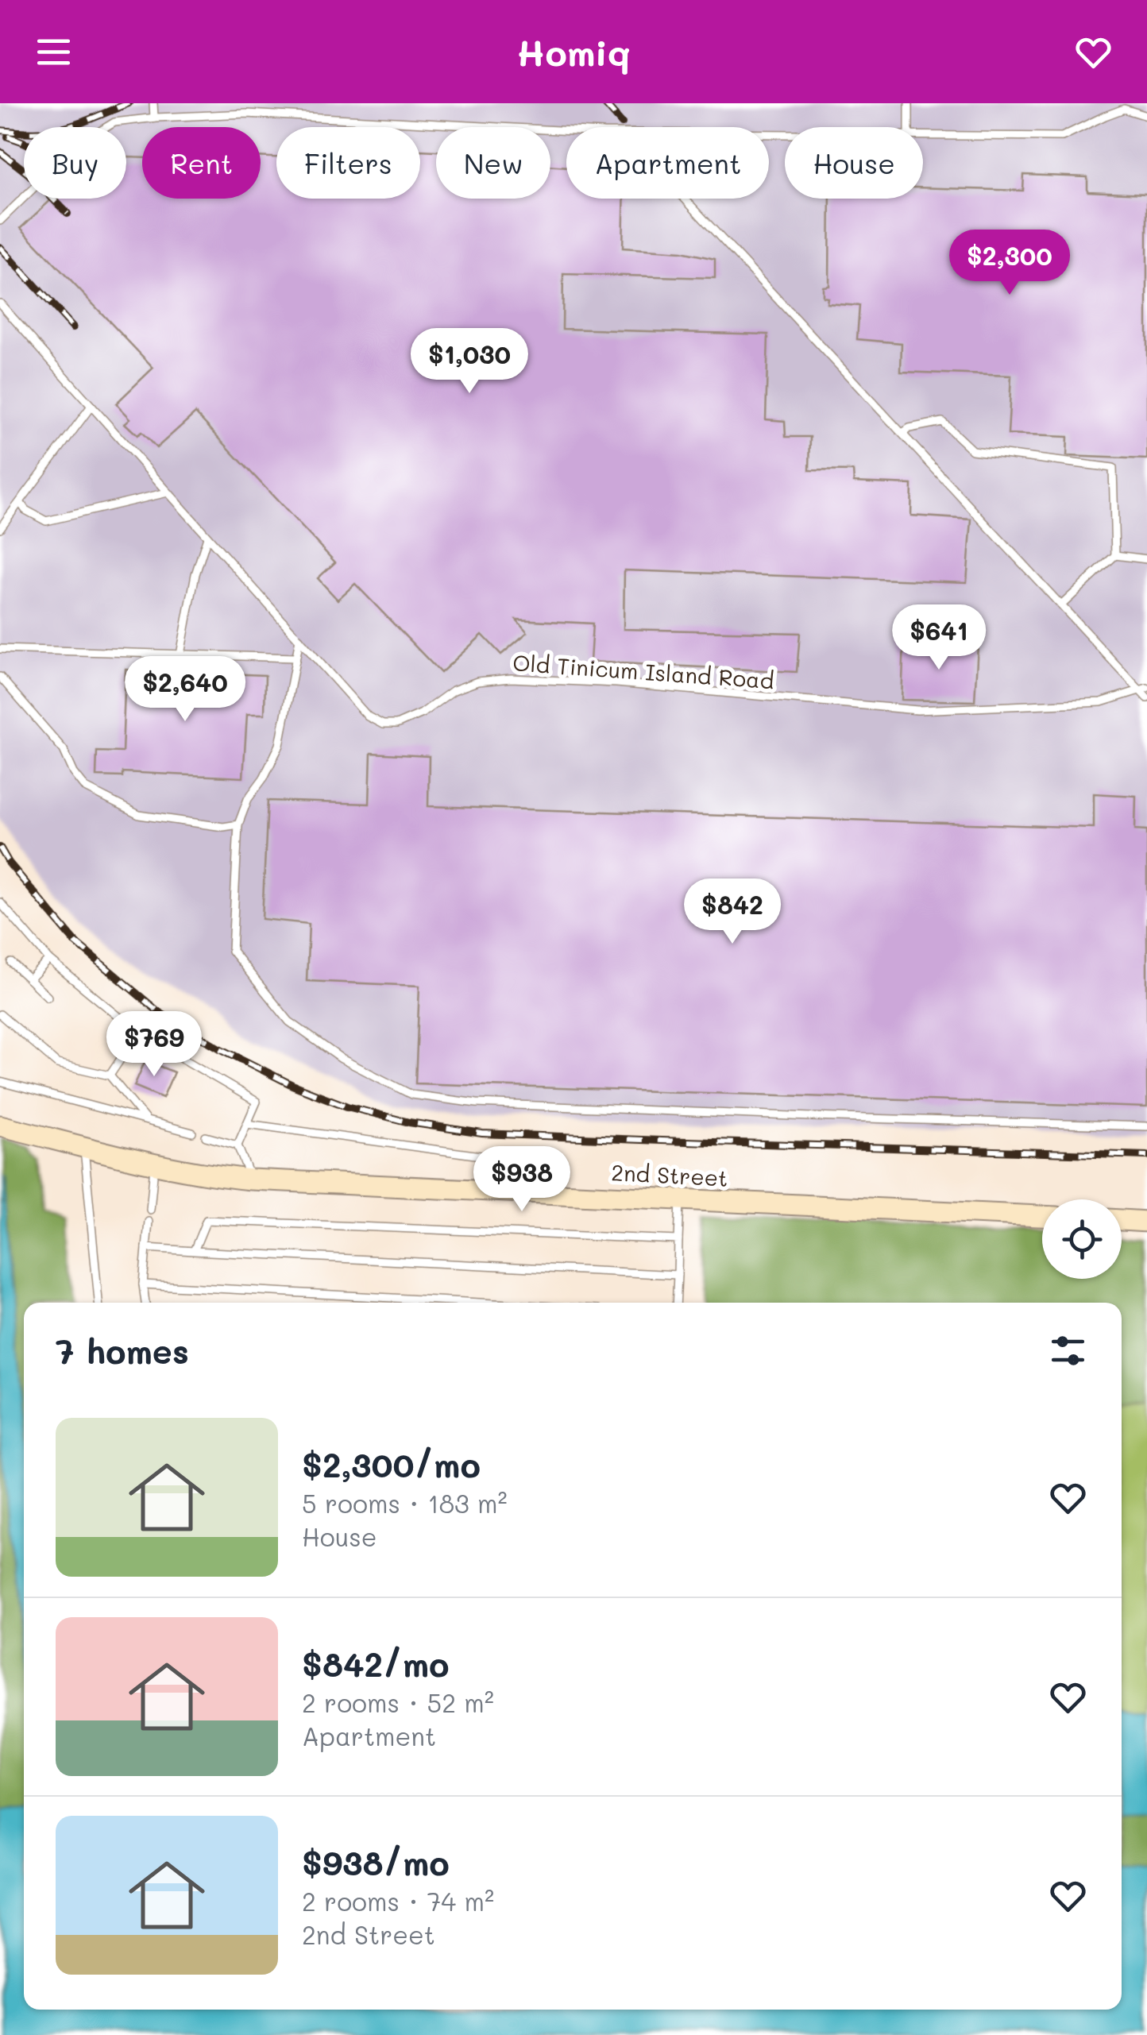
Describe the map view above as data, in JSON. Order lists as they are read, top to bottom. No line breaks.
{"streets":{"street":["2nd Street"],"lane":["Old Tinicum Island Road"]},"page":{"header":"Homiq","chip":["Buy","Rent","Filters","New","Apartment","House"],"price":["$2,300","$1,030","$641","$2,640","$842","$769","$938"],"heading":"7 homes","list":[{"name":"$2,300/mo","note":"5 rooms · 183 m² · House"},{"name":"$842/mo","note":"2 rooms · 52 m² · Apartment"},{"name":"$938/mo","note":"2 rooms · 74 m² · 2nd Street"}]}}
